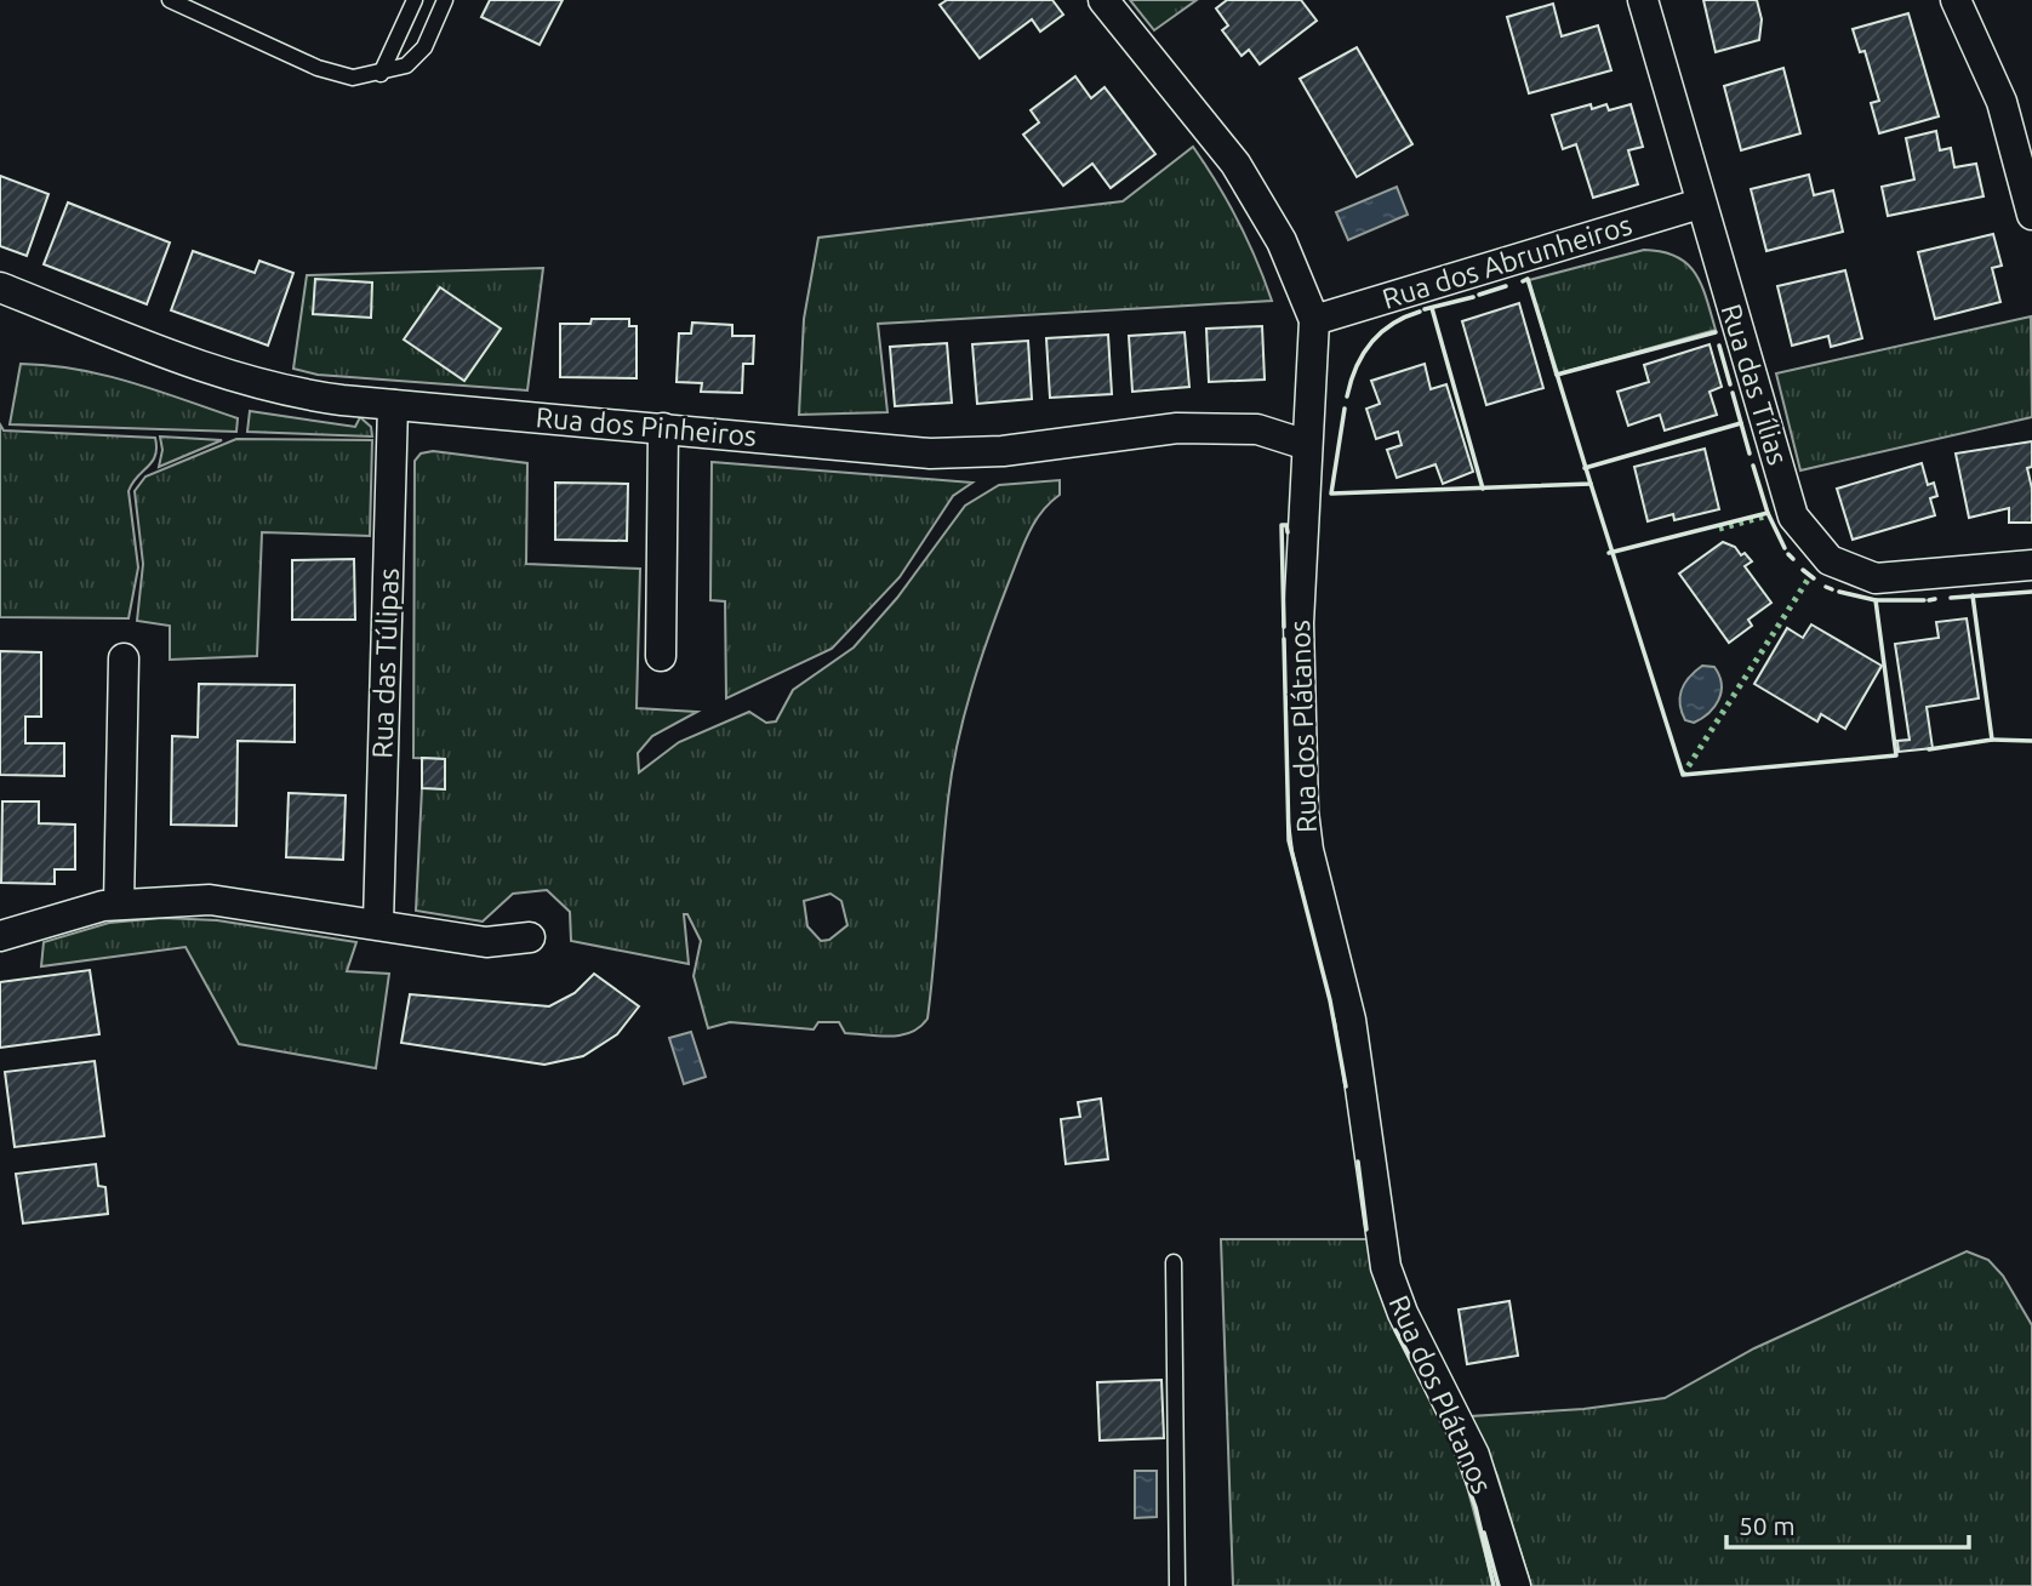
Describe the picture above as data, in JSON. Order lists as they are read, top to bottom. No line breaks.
{"streets":{"street":["Rua dos Abrunheiros","Rua das Tílias","Rua dos Pinheiros","Rua das Túlipas","Rua dos Plátanos"]},"crossings":[["Rua dos Abrunheiros","Rua das Tílias"],["Rua dos Abrunheiros","Rua dos Plátanos"],["Rua dos Pinheiros","Rua das Túlipas"],["Rua dos Pinheiros","Rua dos Plátanos"]],"scale_bar":"50 m"}
